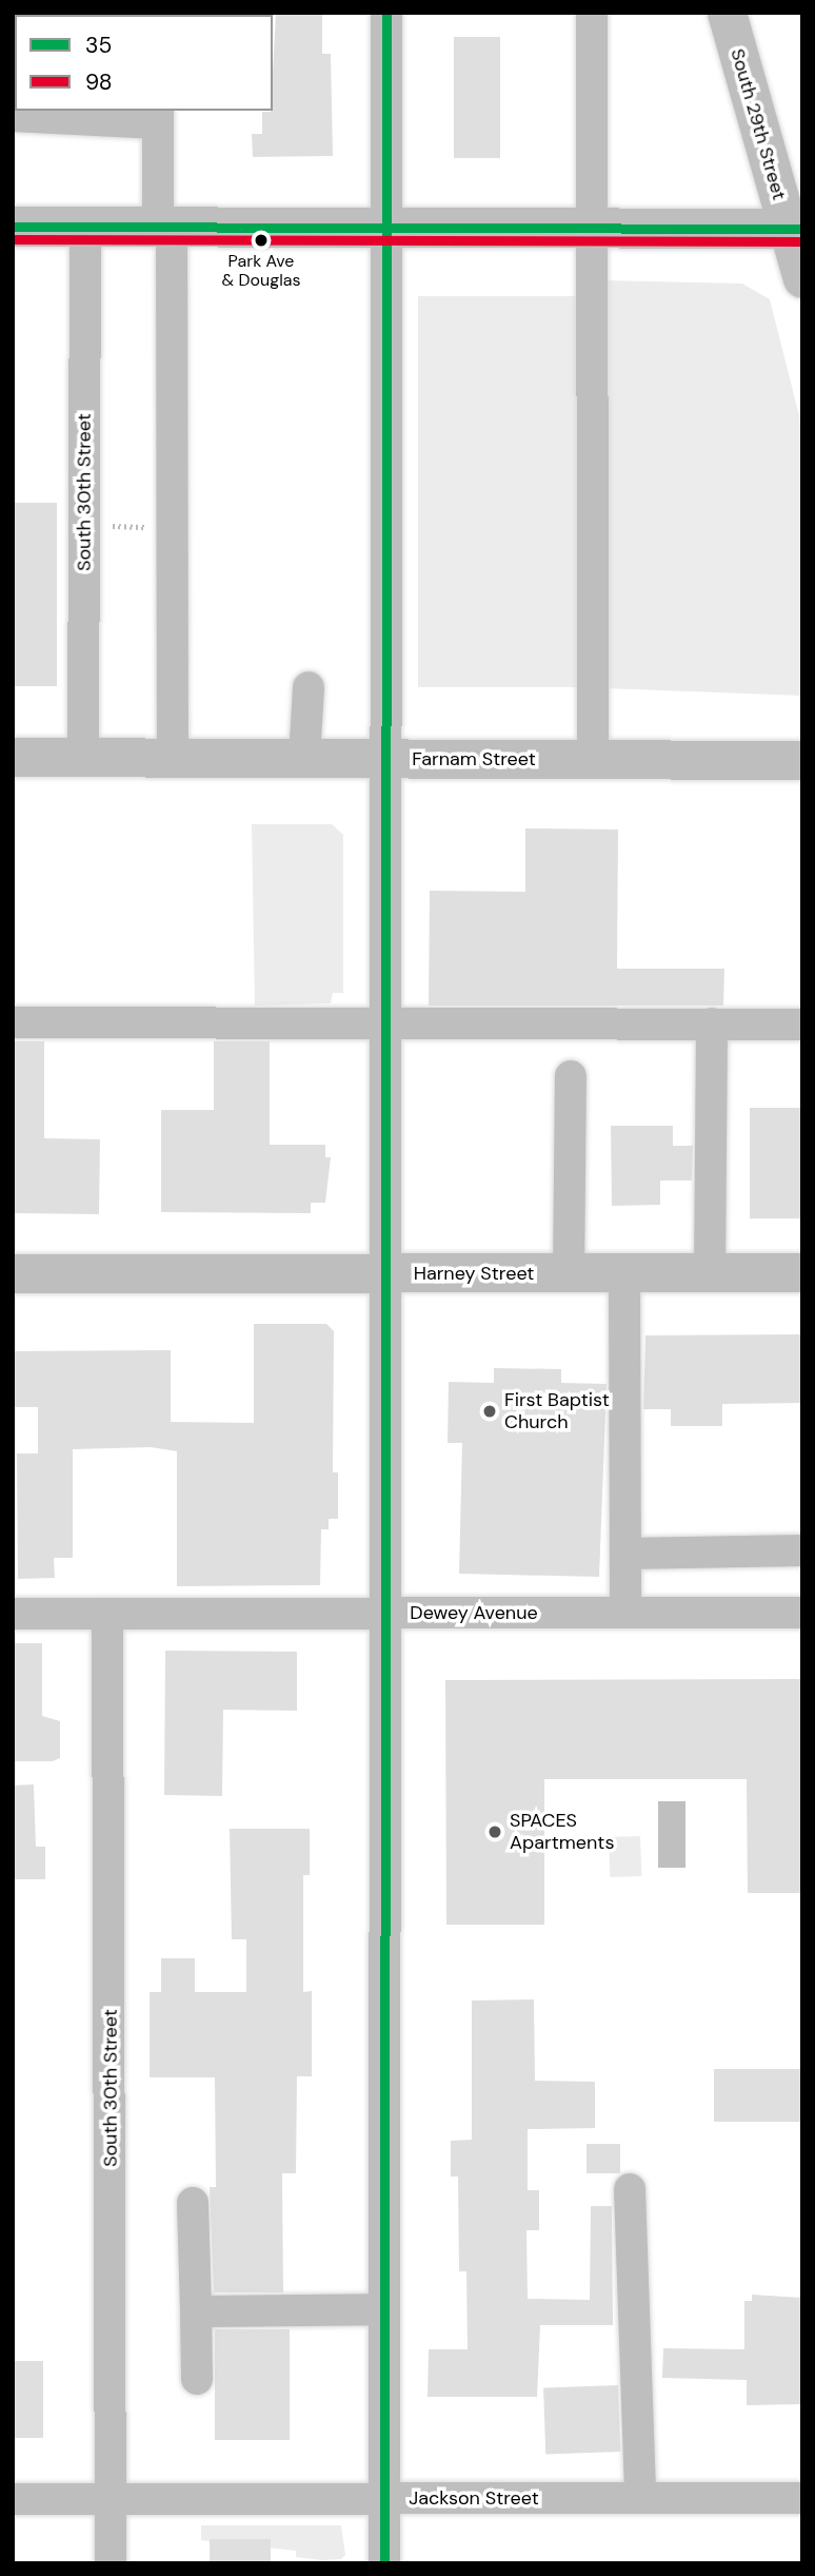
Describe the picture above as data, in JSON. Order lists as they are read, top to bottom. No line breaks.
{"streets":{"main road":["South 29th Street","Farnam Street","Harney Street"],"street":["South 30th Street","Dewey Avenue","Jackson Street"]},"crossings":[["South 30th Street","Farnam Street"],["South 30th Street","Dewey Avenue"],["South 30th Street","Jackson Street"]],"places":["Park Ave & Douglas","First Baptist Church","SPACES Apartments"],"lines":["transit line 35","transit line 98"],"legend":["35","98"]}
